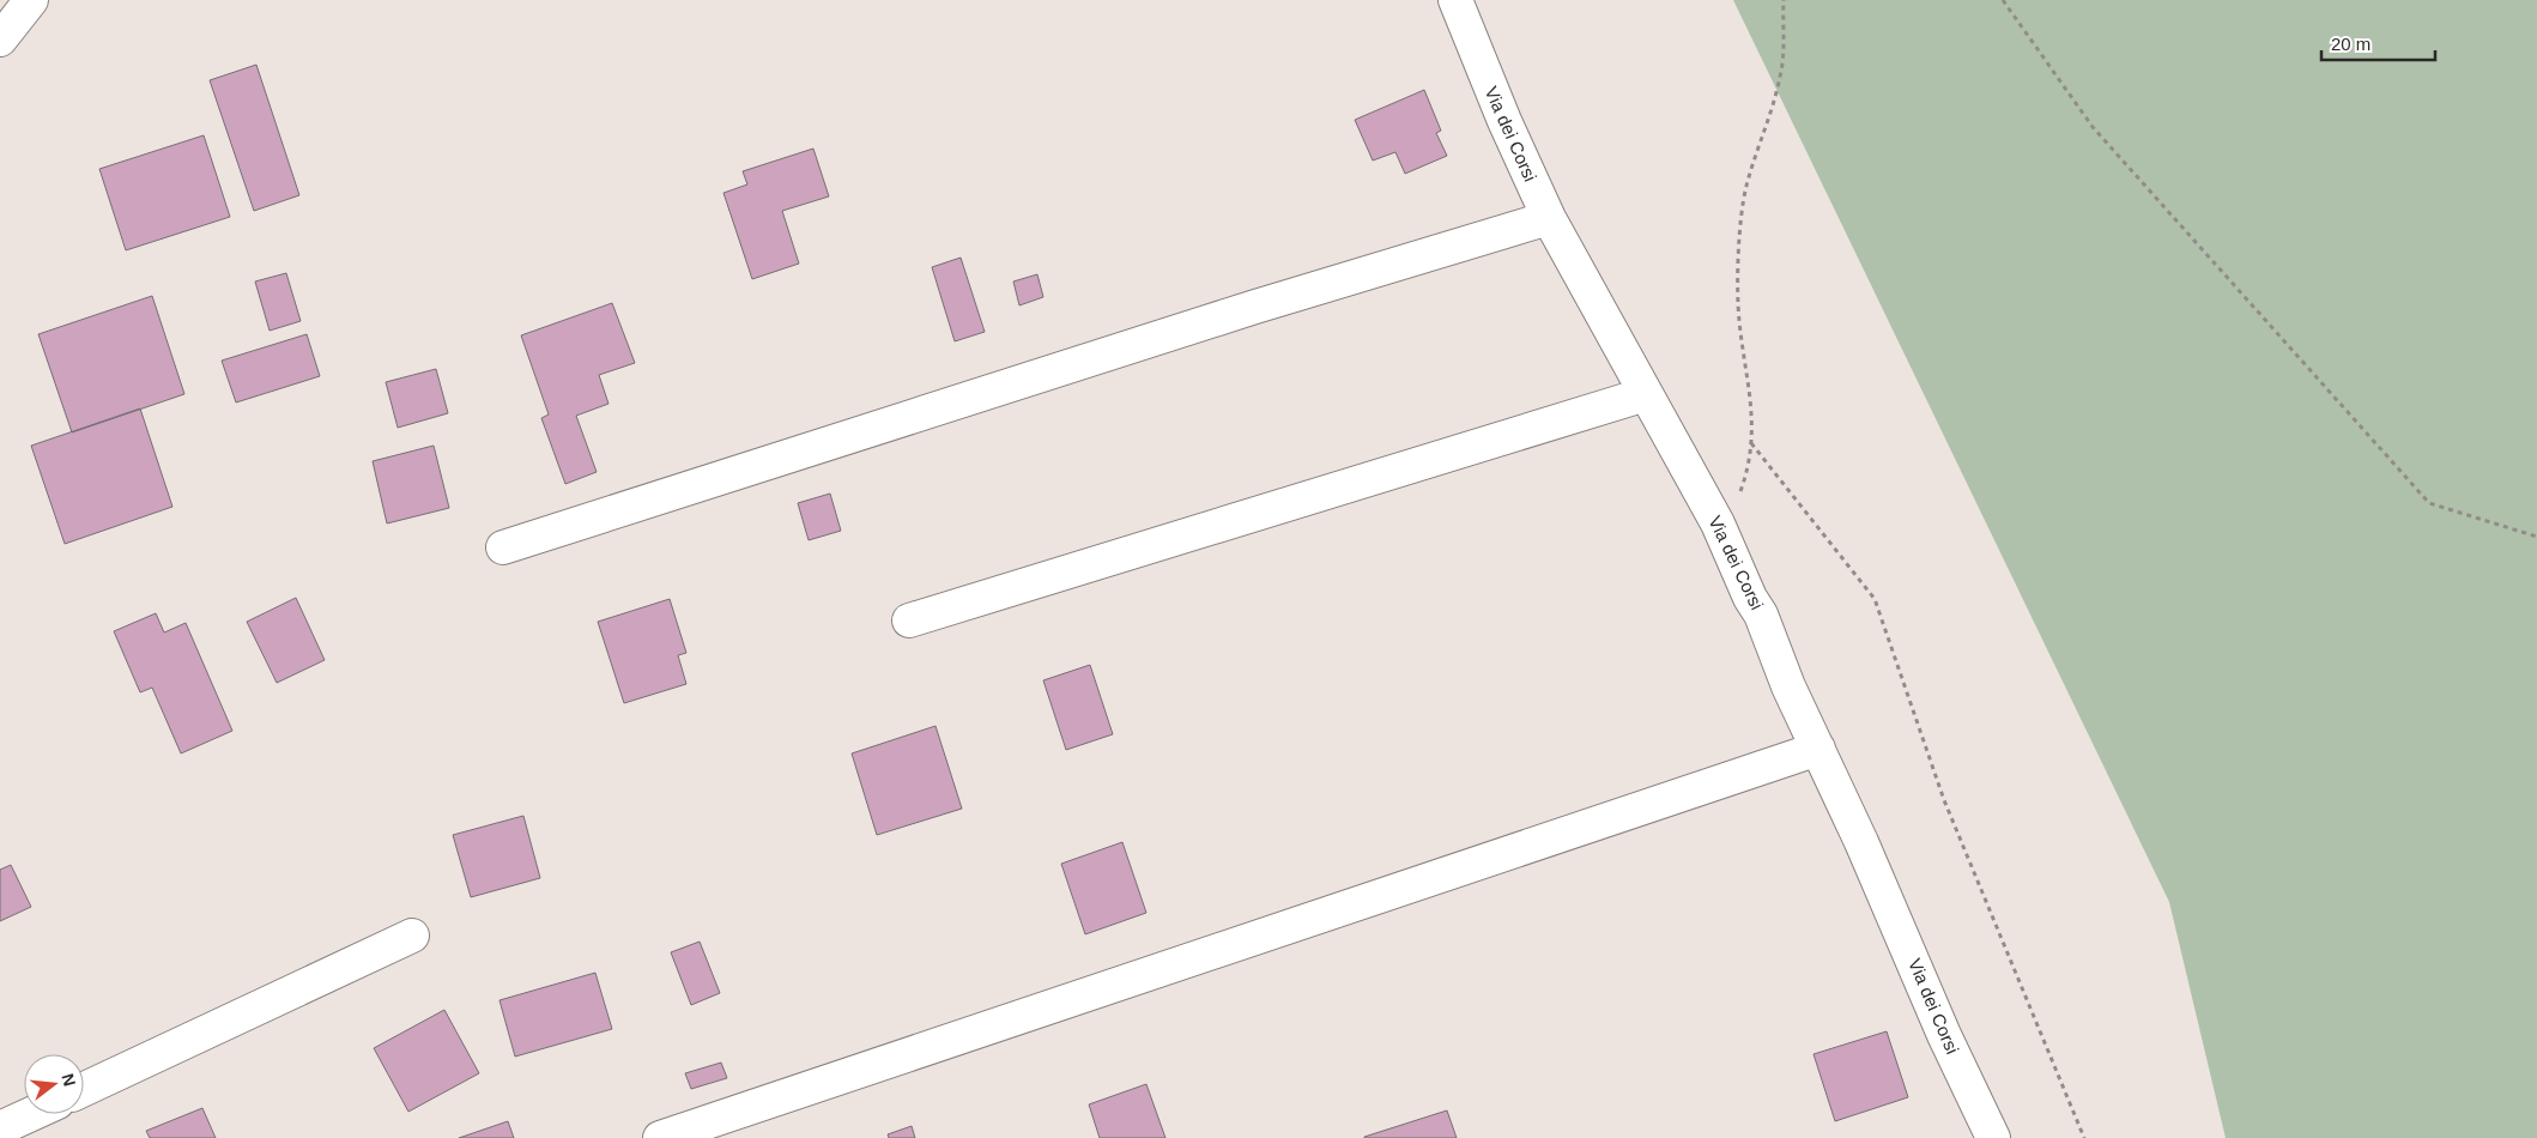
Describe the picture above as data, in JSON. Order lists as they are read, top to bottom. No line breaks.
{"streets":{"street":["Via dei Corsi"]},"scale_bar":"20 m","north":"right"}
